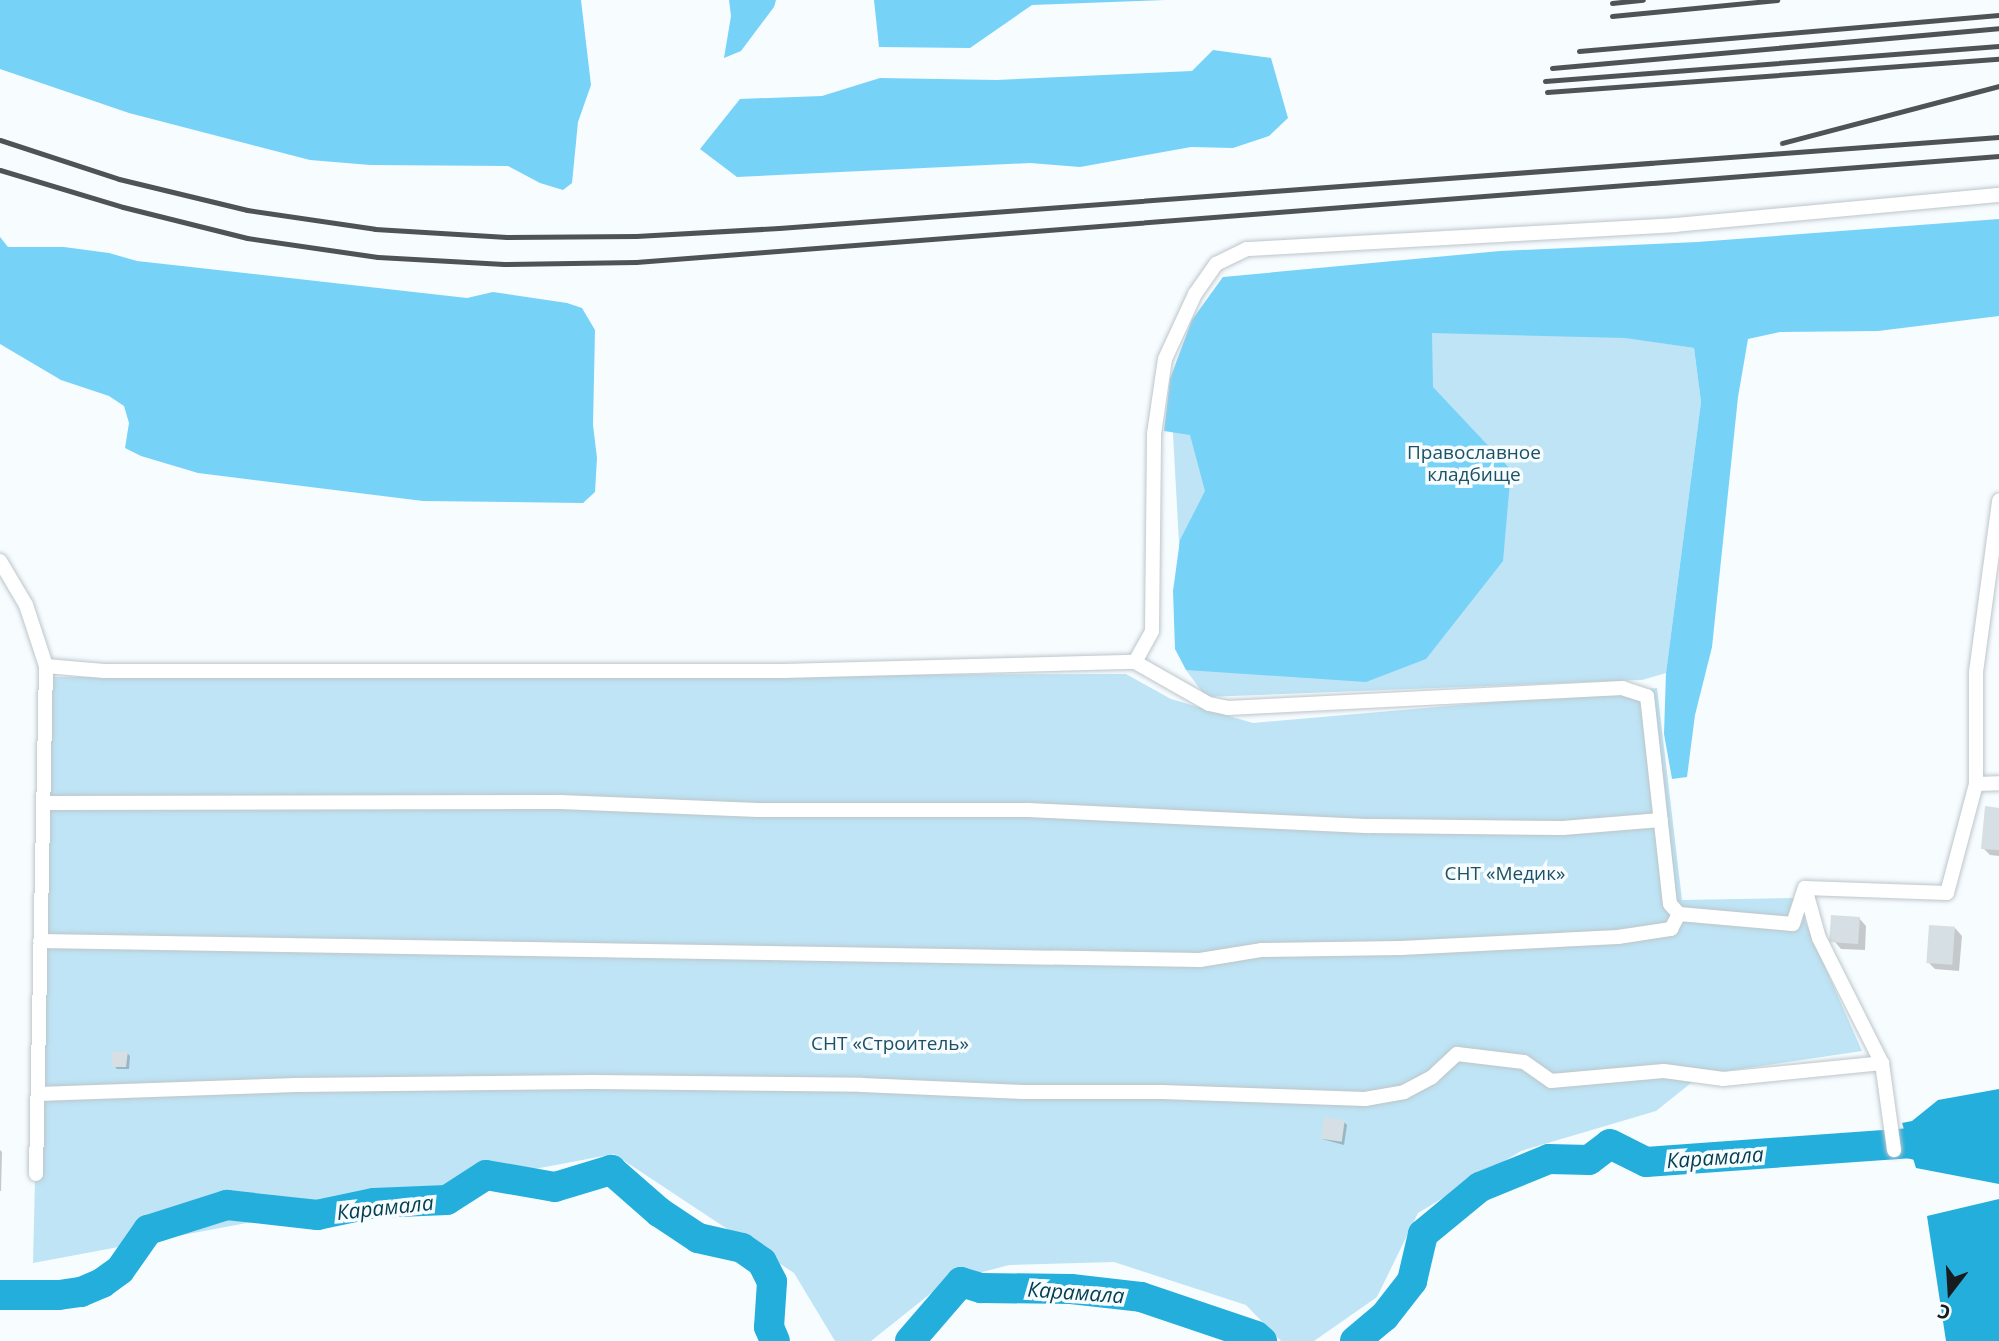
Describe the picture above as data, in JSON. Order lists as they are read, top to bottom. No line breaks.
{"water":["Карамала"],"parks":["Православное кладбище","СНТ «Медик»","СНТ «Строитель»"],"north":"bottom"}
